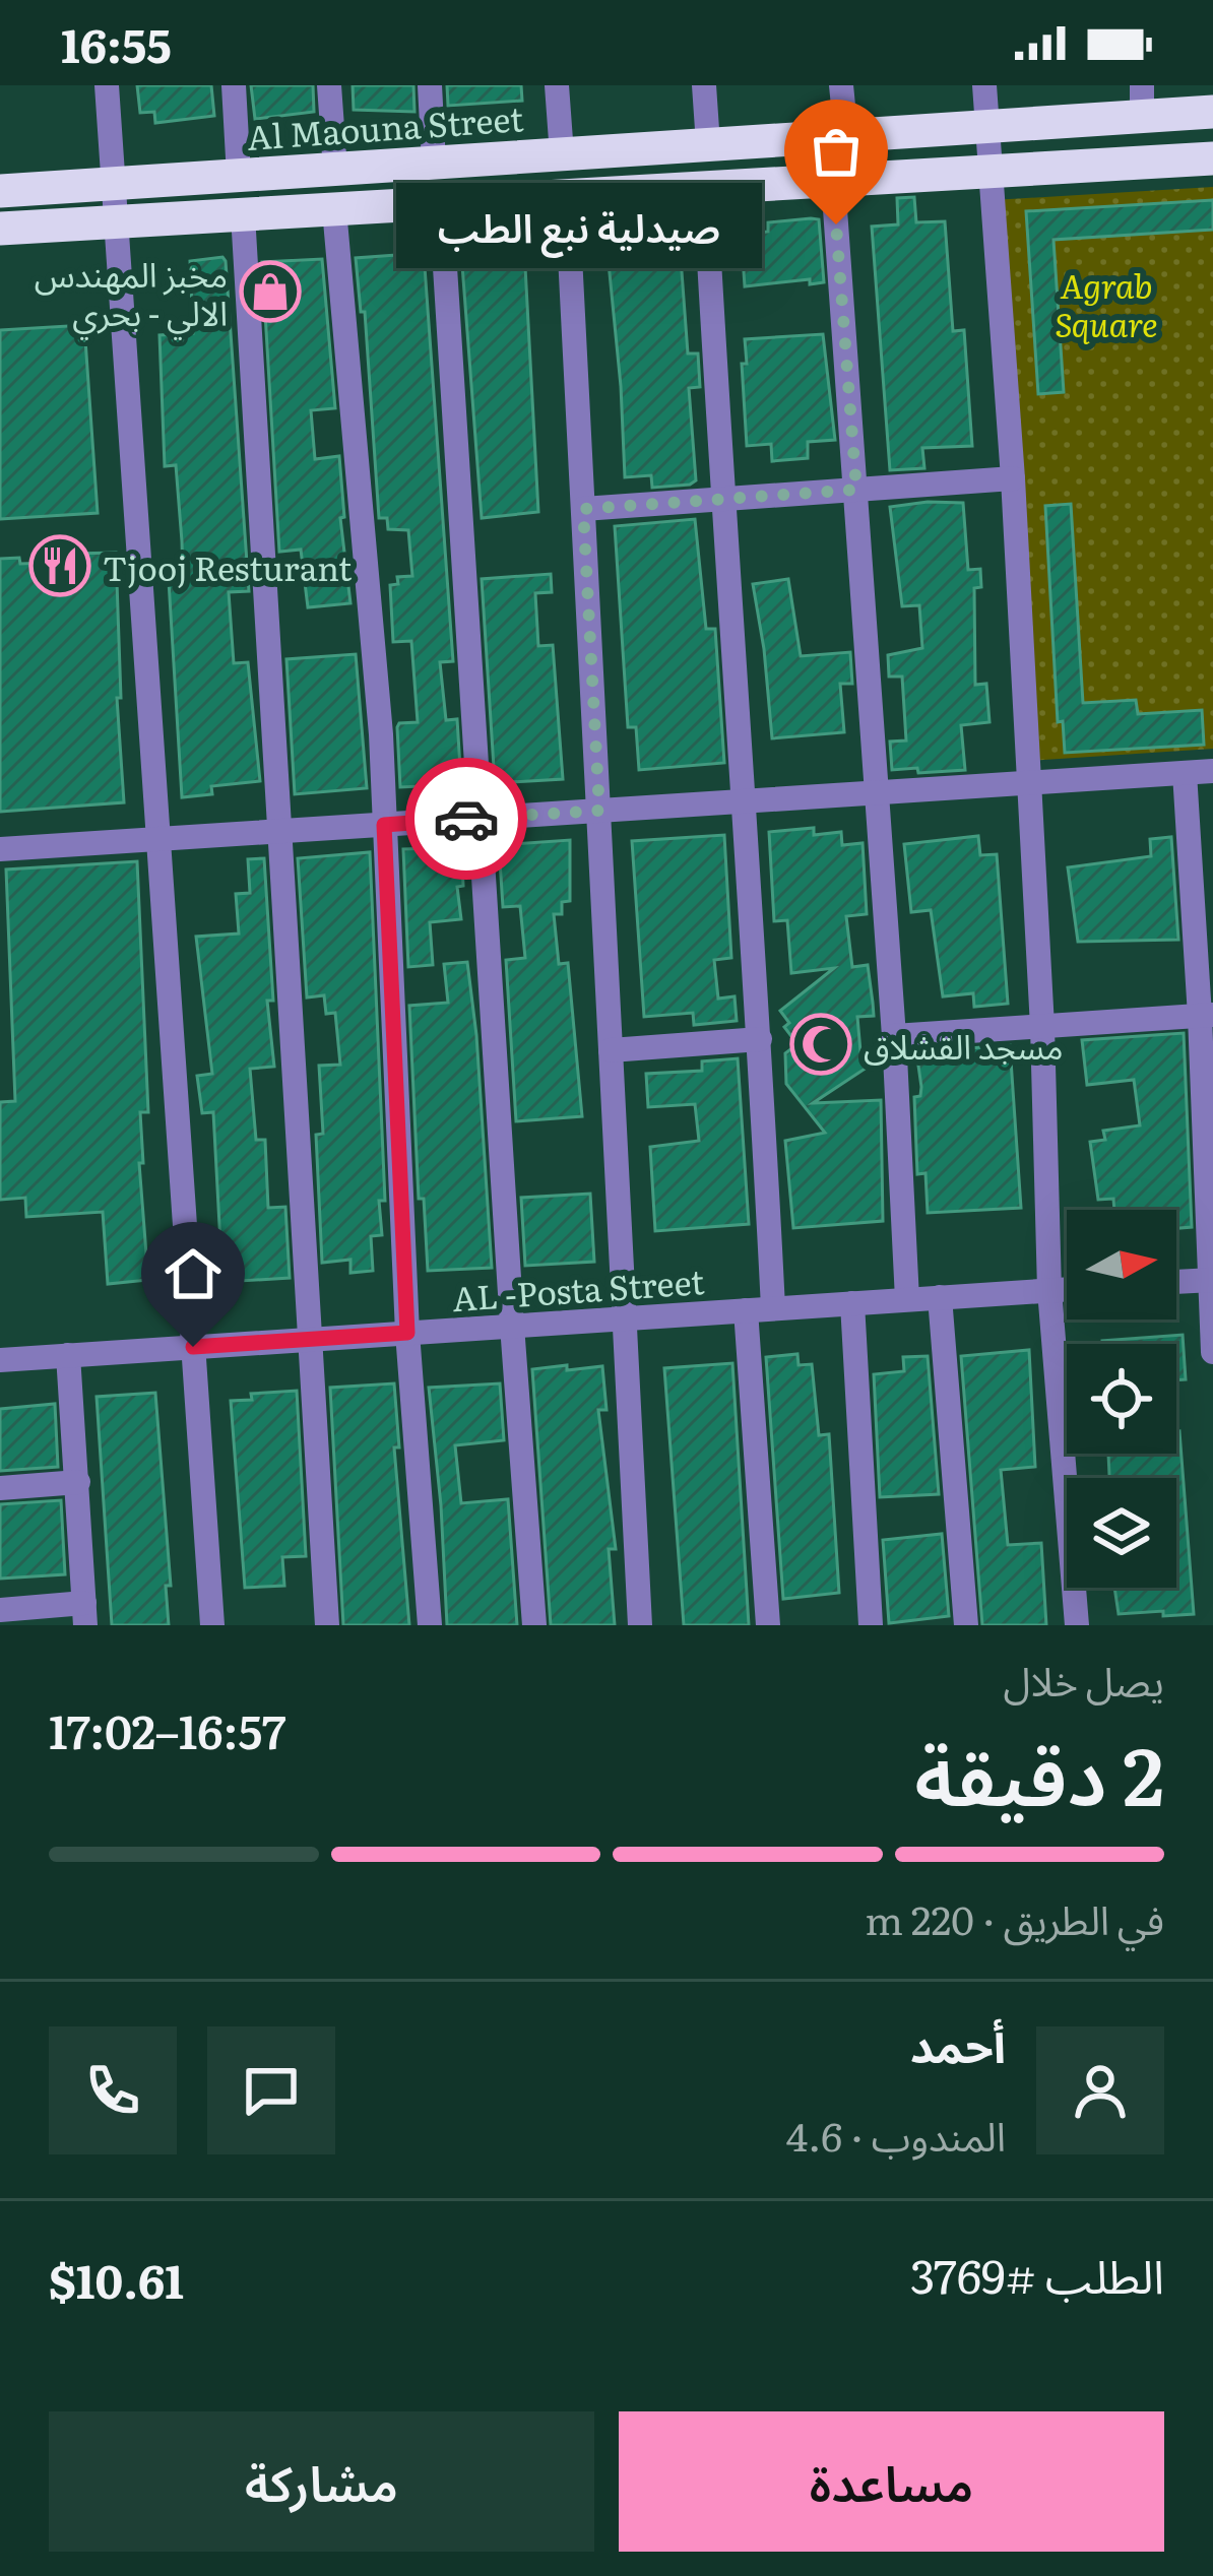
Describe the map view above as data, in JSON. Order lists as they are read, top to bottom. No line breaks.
{"streets":{"highway":["Al Maouna Street"],"street":["AL -Posta Street"]},"parks":["Agrab Square"],"places":{"other":["صيدلية نبع الطب"],"shop":["مخبز المهندس الالي - بحري"],"restaurant":["Tjooj Resturant"],"mosque":["مسجد القشلاق"]},"north":"right","page":{"status":"16:55","bubble":"صيدلية نبع الطب","heading":["2 دقيقة","يصل خلال","16:57–17:02"],"panel":["أحمد","المندوب · 4.6","الطلب #3769","$10.61"],"bar":"في الطريق · 220 m","buttons":["مساعدة","مشاركة"]}}
